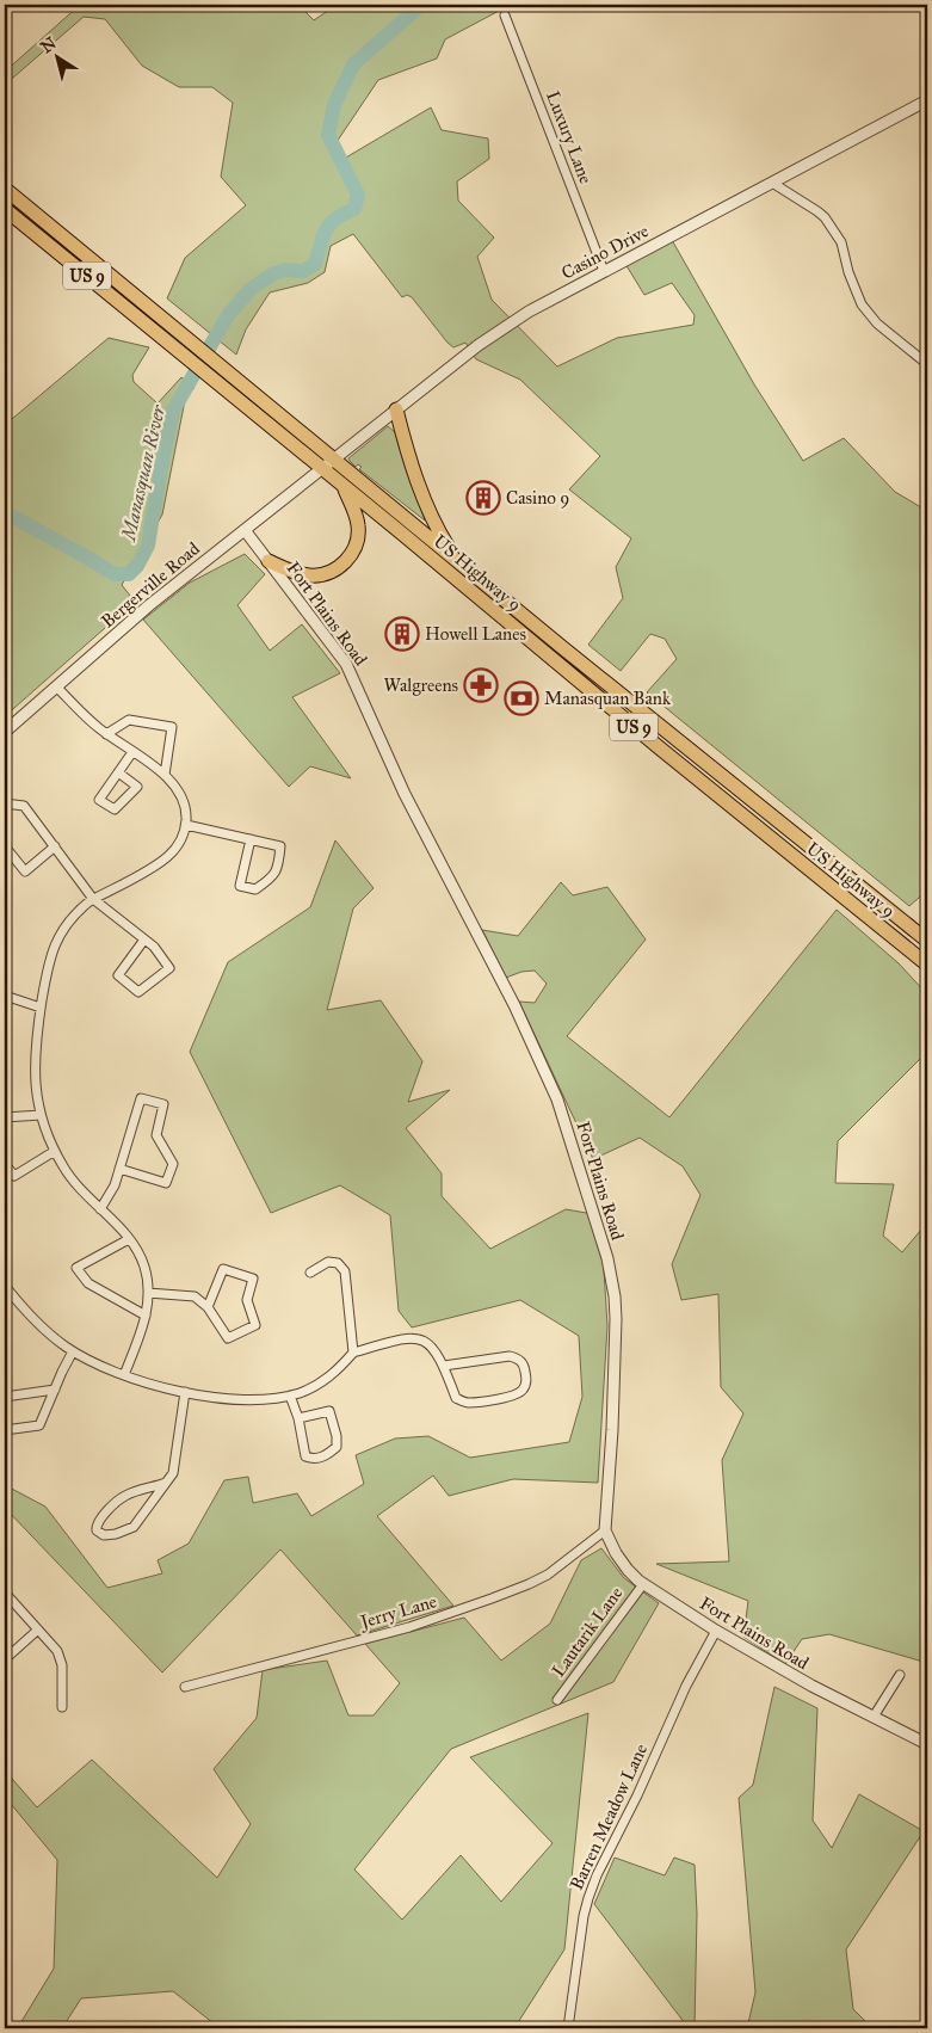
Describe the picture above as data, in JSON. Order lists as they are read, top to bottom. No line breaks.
{"streets":{"highway":["US 9","US Highway 9"],"street":["Luxury Lane","Casino Drive","Bergerville Road","Fort Plains Road","Jerry Lane","Lautarik Lane","Barren Meadow Lane"]},"crossings":[["Luxury Lane","Casino Drive"],["Casino Drive","US Highway 9"],["Casino Drive","Bergerville Road"],["Casino Drive","Fort Plains Road"],["US Highway 9","Bergerville Road"],["US Highway 9","Fort Plains Road"],["Bergerville Road","Fort Plains Road"],["Fort Plains Road","Jerry Lane"],["Fort Plains Road","Lautarik Lane"],["Fort Plains Road","Barren Meadow Lane"]],"water":["Manasquan River"],"places":{"building":["Casino 9","Howell Lanes"],"pharmacy":["Walgreens"],"bank":["Manasquan Bank"]},"north":"top left"}
